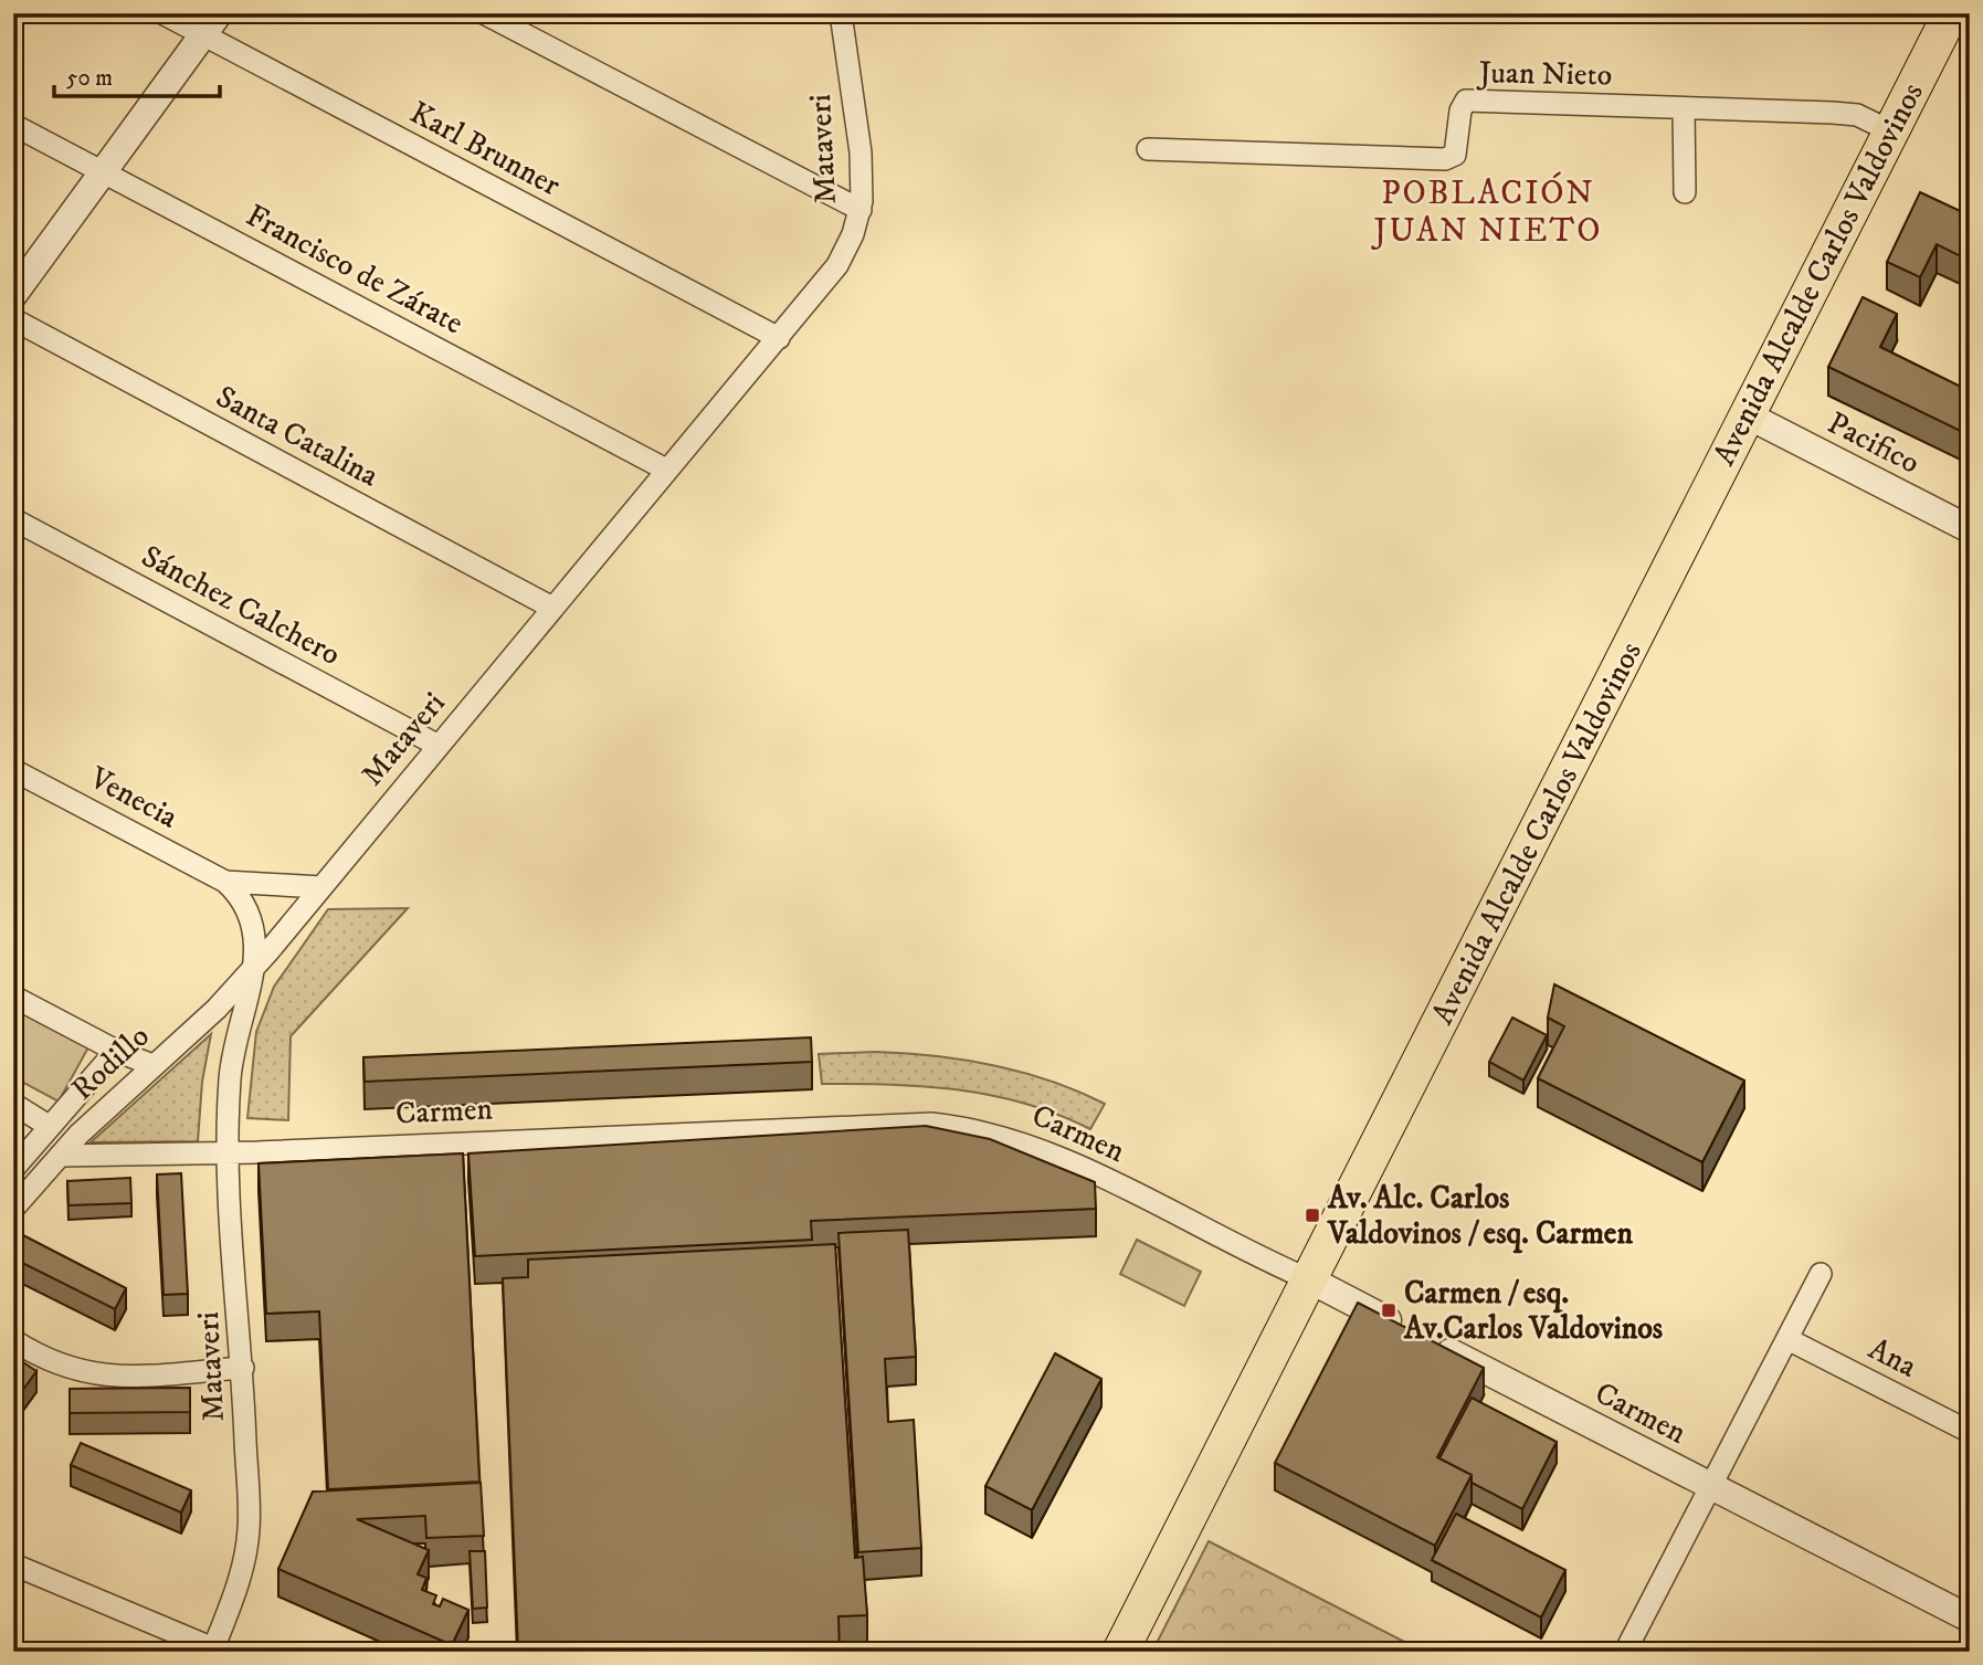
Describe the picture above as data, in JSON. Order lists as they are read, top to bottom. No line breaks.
{"streets":{"main road":["Avenida Alcalde Carlos Valdovinos"],"street":["Juan Nieto","Karl Brunner","Mataveri","Francisco de Zárate","Santa Catalina","Pacifico","Sánchez Calchero","Venecia","Rodillo","Carmen","Ana"]},"crossings":[["Juan Nieto","Avenida Alcalde Carlos Valdovinos"],["Karl Brunner","Mataveri"],["Mataveri","Francisco de Zárate"],["Mataveri","Santa Catalina"],["Mataveri","Sánchez Calchero"],["Mataveri","Venecia"],["Mataveri","Rodillo"],["Mataveri","Carmen"],["Avenida Alcalde Carlos Valdovinos","Pacifico"],["Avenida Alcalde Carlos Valdovinos","Carmen"],["Venecia","Rodillo"],["Rodillo","Carmen"]],"districts":["POBLACIÓN JUAN NIETO"],"places":{"transit":["Av. Alc. Carlos Valdovinos / esq. Carmen","Carmen / esq. Av.Carlos Valdovinos"]},"scale_bar":"50 m"}
